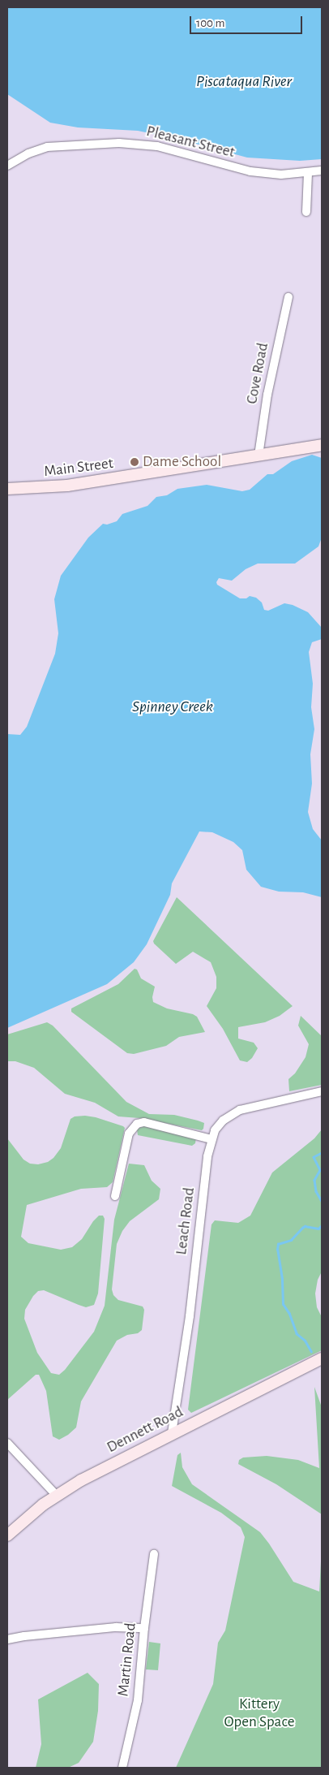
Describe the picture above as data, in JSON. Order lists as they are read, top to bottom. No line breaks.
{"streets":{"street":["Pleasant Street","Cove Road","Main Street","Leach Road","Dennett Road","Martin Road"]},"crossings":[["Cove Road","Main Street"],["Leach Road","Dennett Road"]],"water":["Piscataqua River","Spinney Creek"],"parks":["Kittery Open Space"],"places":["Dame School"],"scale_bar":"100 m"}
